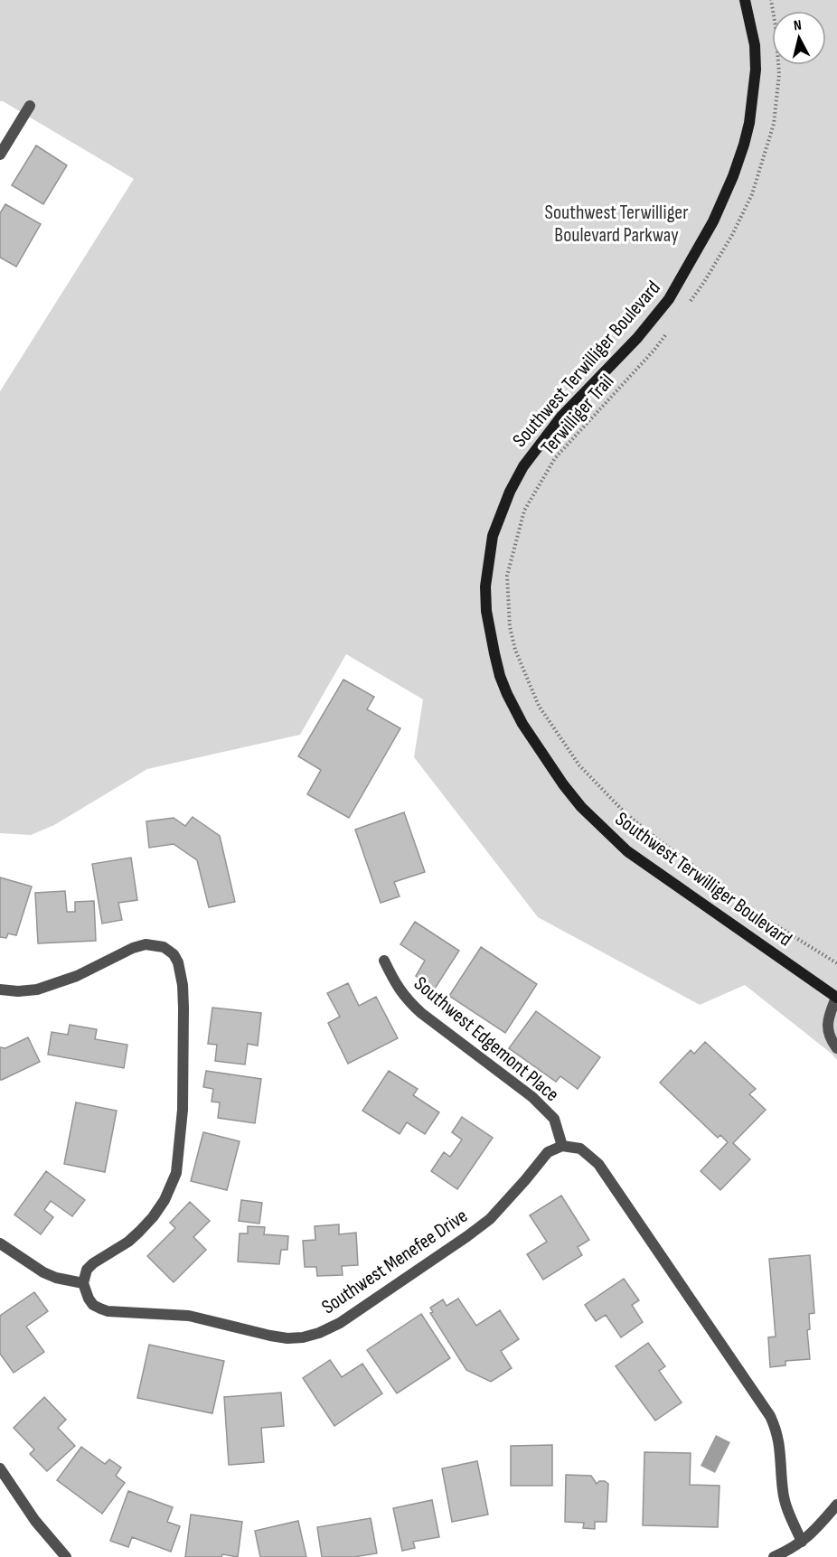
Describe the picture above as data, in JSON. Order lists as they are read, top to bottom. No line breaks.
{"streets":{"main road":["Southwest Terwilliger Boulevard"],"street":["Southwest Edgemont Place","Southwest Menefee Drive"],"path":["Terwilliger Trail"]},"crossings":[["Southwest Edgemont Place","Southwest Menefee Drive"]],"parks":["Southwest Terwilliger Boulevard Parkway"],"north":"top"}
